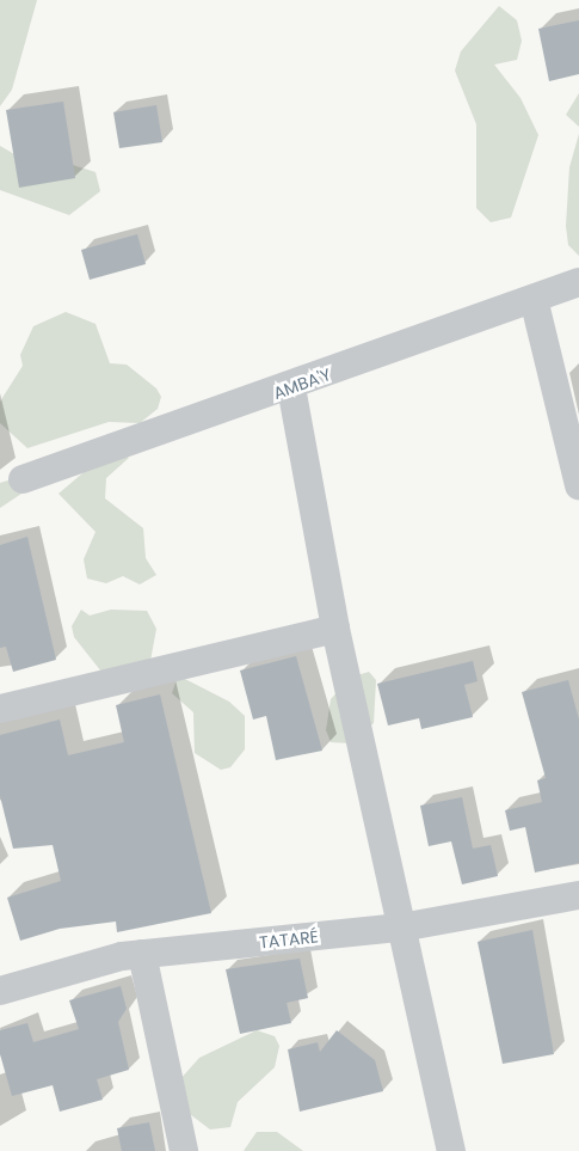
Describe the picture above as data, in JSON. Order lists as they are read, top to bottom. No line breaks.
{"streets":{"street":["AMBA'Y","TATARÉ"]}}
